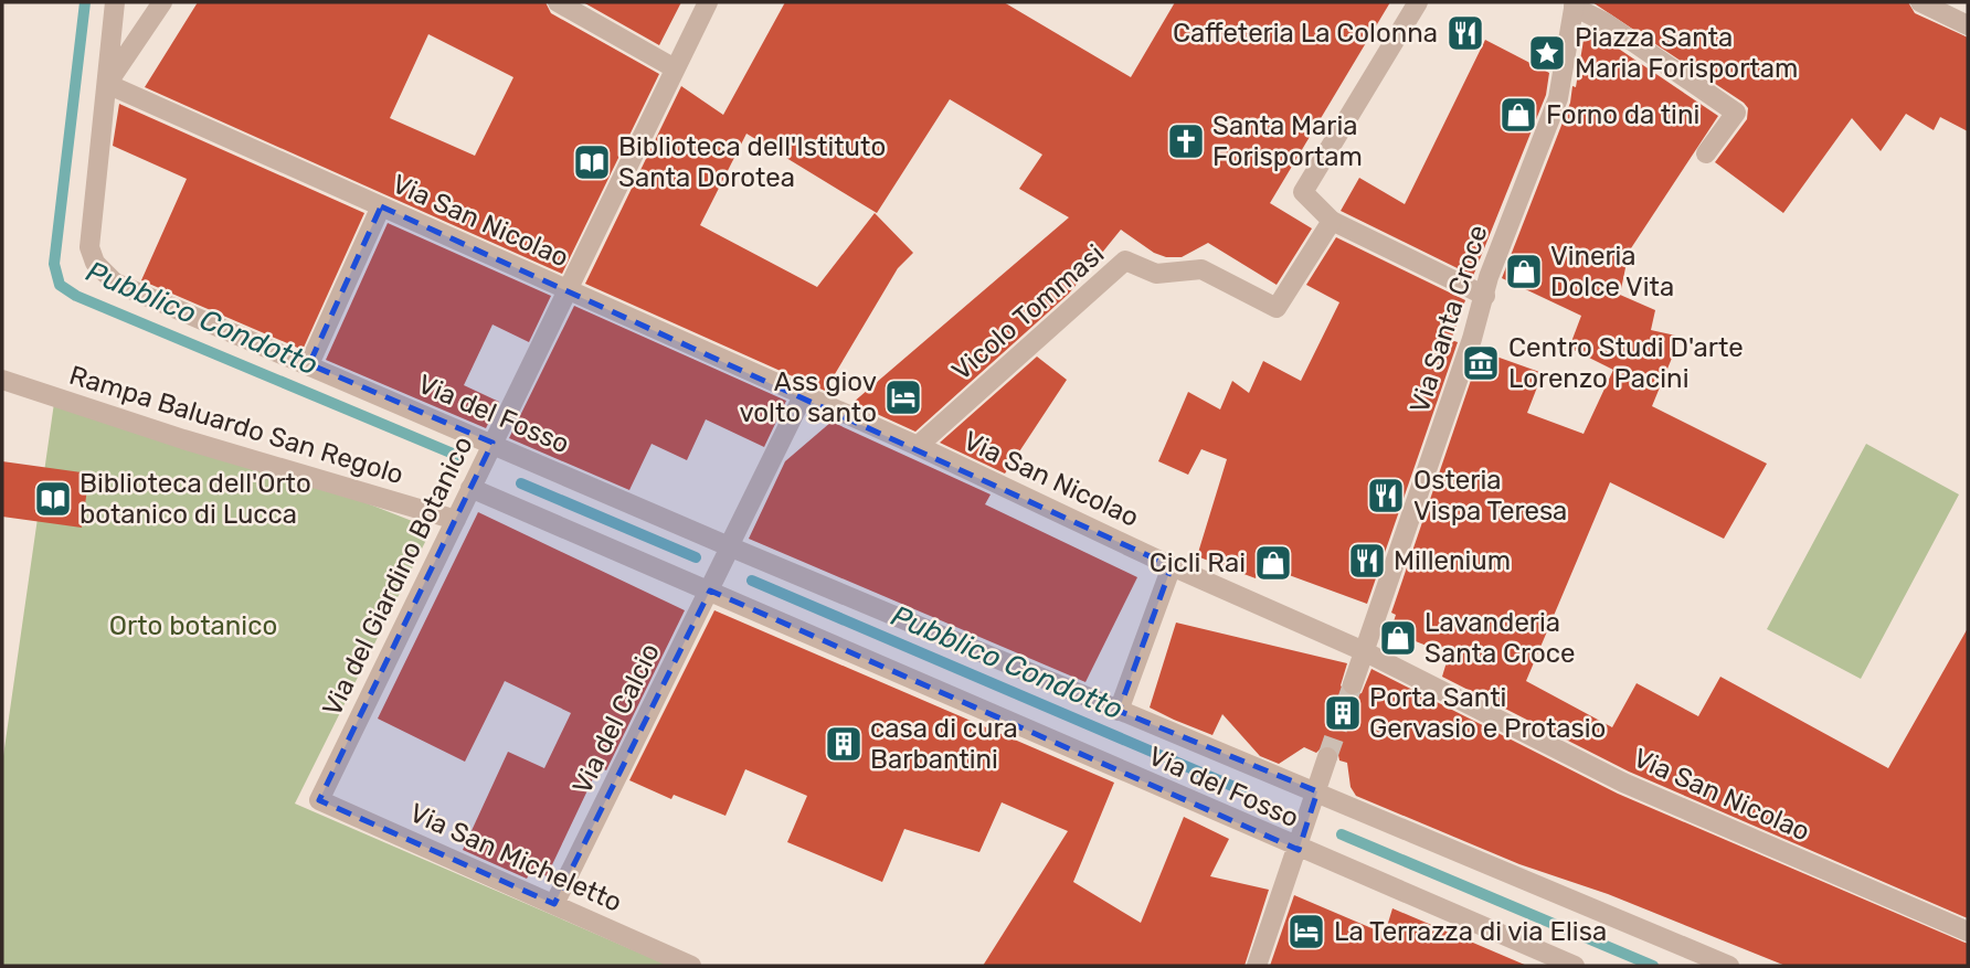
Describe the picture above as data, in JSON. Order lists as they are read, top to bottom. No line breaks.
{"streets":{"street":["Via San Nicolao","Vicolo Tommasi","Via Santa Croce","Via del Fosso","Rampa Baluardo San Regolo","Via del Giardino Botanico","Via del Calcio","Via San Micheletto"]},"crossings":[["Via San Nicolao","Vicolo Tommasi"],["Via San Nicolao","Via Santa Croce"],["Via San Nicolao","Via del Fosso"],["Via San Nicolao","Via del Giardino Botanico"],["Via San Nicolao","Via del Calcio"],["Via del Fosso","Via del Giardino Botanico"],["Via del Fosso","Via del Calcio"],["Rampa Baluardo San Regolo","Via del Giardino Botanico"],["Via del Giardino Botanico","Via San Micheletto"],["Via del Calcio","Via San Micheletto"]],"water":["Pubblico Condotto"],"parks":["Orto botanico"],"places":{"restaurant":["Caffeteria La Colonna","Osteria Vispa Teresa","Millenium"],"place":["Piazza Santa Maria Forisportam"],"shop":["Forno da tini","Vineria Dolce Vita","Cicli Rai","Lavanderia Santa Croce"],"church":["Santa Maria Forisportam"],"library":["Biblioteca dell'Istituto Santa Dorotea","Biblioteca dell'Orto botanico di Lucca"],"museum":["Centro Studi D'arte Lorenzo Pacini"],"hotel":["Ass giov volto santo","La Terrazza di via Elisa"],"building":["Porta Santi Gervasio e Protasio","casa di cura Barbantini"]}}
